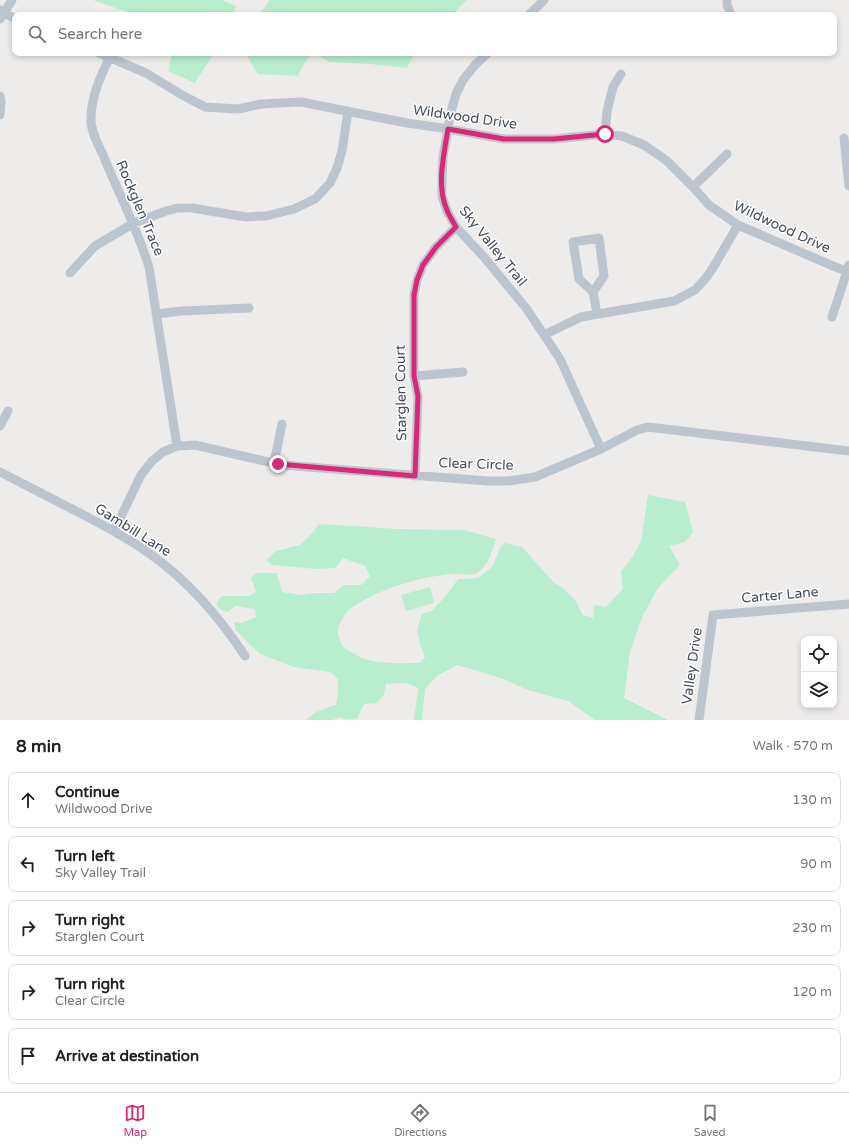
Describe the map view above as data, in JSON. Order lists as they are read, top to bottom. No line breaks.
{"streets":{"street":["Wildwood Drive","Rockglen Trace","Sky Valley Trail","Starglen Court","Clear Circle","Gambill Lane","Carter Lane","Valley Drive"]},"crossings":[["Wildwood Drive","Rockglen Trace"],["Wildwood Drive","Sky Valley Trail"],["Rockglen Trace","Clear Circle"],["Sky Valley Trail","Starglen Court"],["Sky Valley Trail","Clear Circle"],["Starglen Court","Clear Circle"],["Clear Circle","Gambill Lane"],["Carter Lane","Valley Drive"]],"page":{"search":"Search here","heading":["8 min","Walk · 570 m"],"list":[["Continue","Wildwood Drive","130 m"],["Turn left","Sky Valley Trail","90 m"],["Turn right","Starglen Court","230 m"],["Turn right","Clear Circle","120 m"],"Arrive at destination"],"nav":["Map","Directions","Saved"]}}
